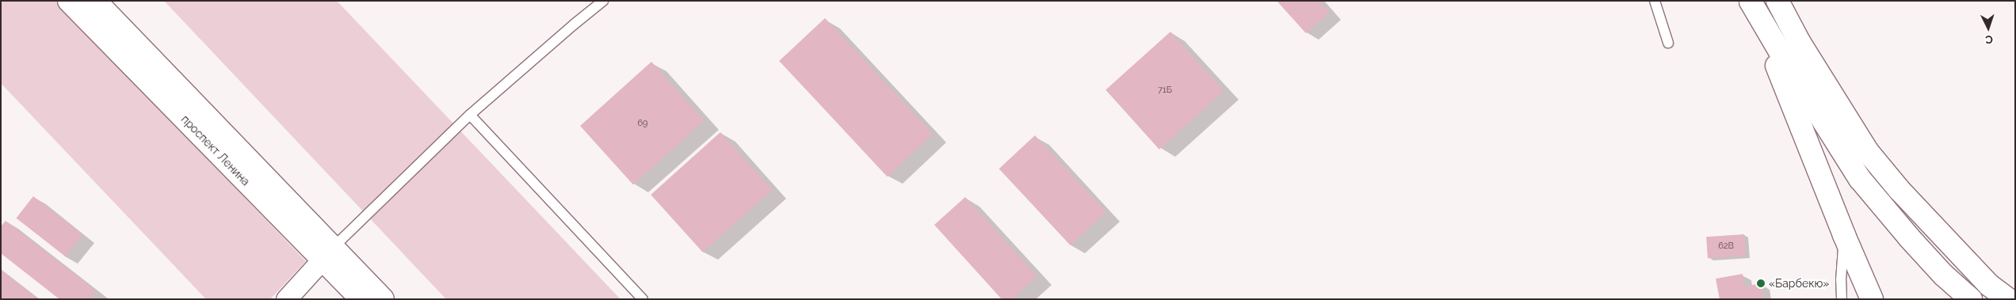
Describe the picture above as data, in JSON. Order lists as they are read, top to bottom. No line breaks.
{"streets":{"main road":["проспект Ленина"]},"places":["«Барбекю»"],"house_numbers":["71Б","69","62В"],"north":"bottom"}
